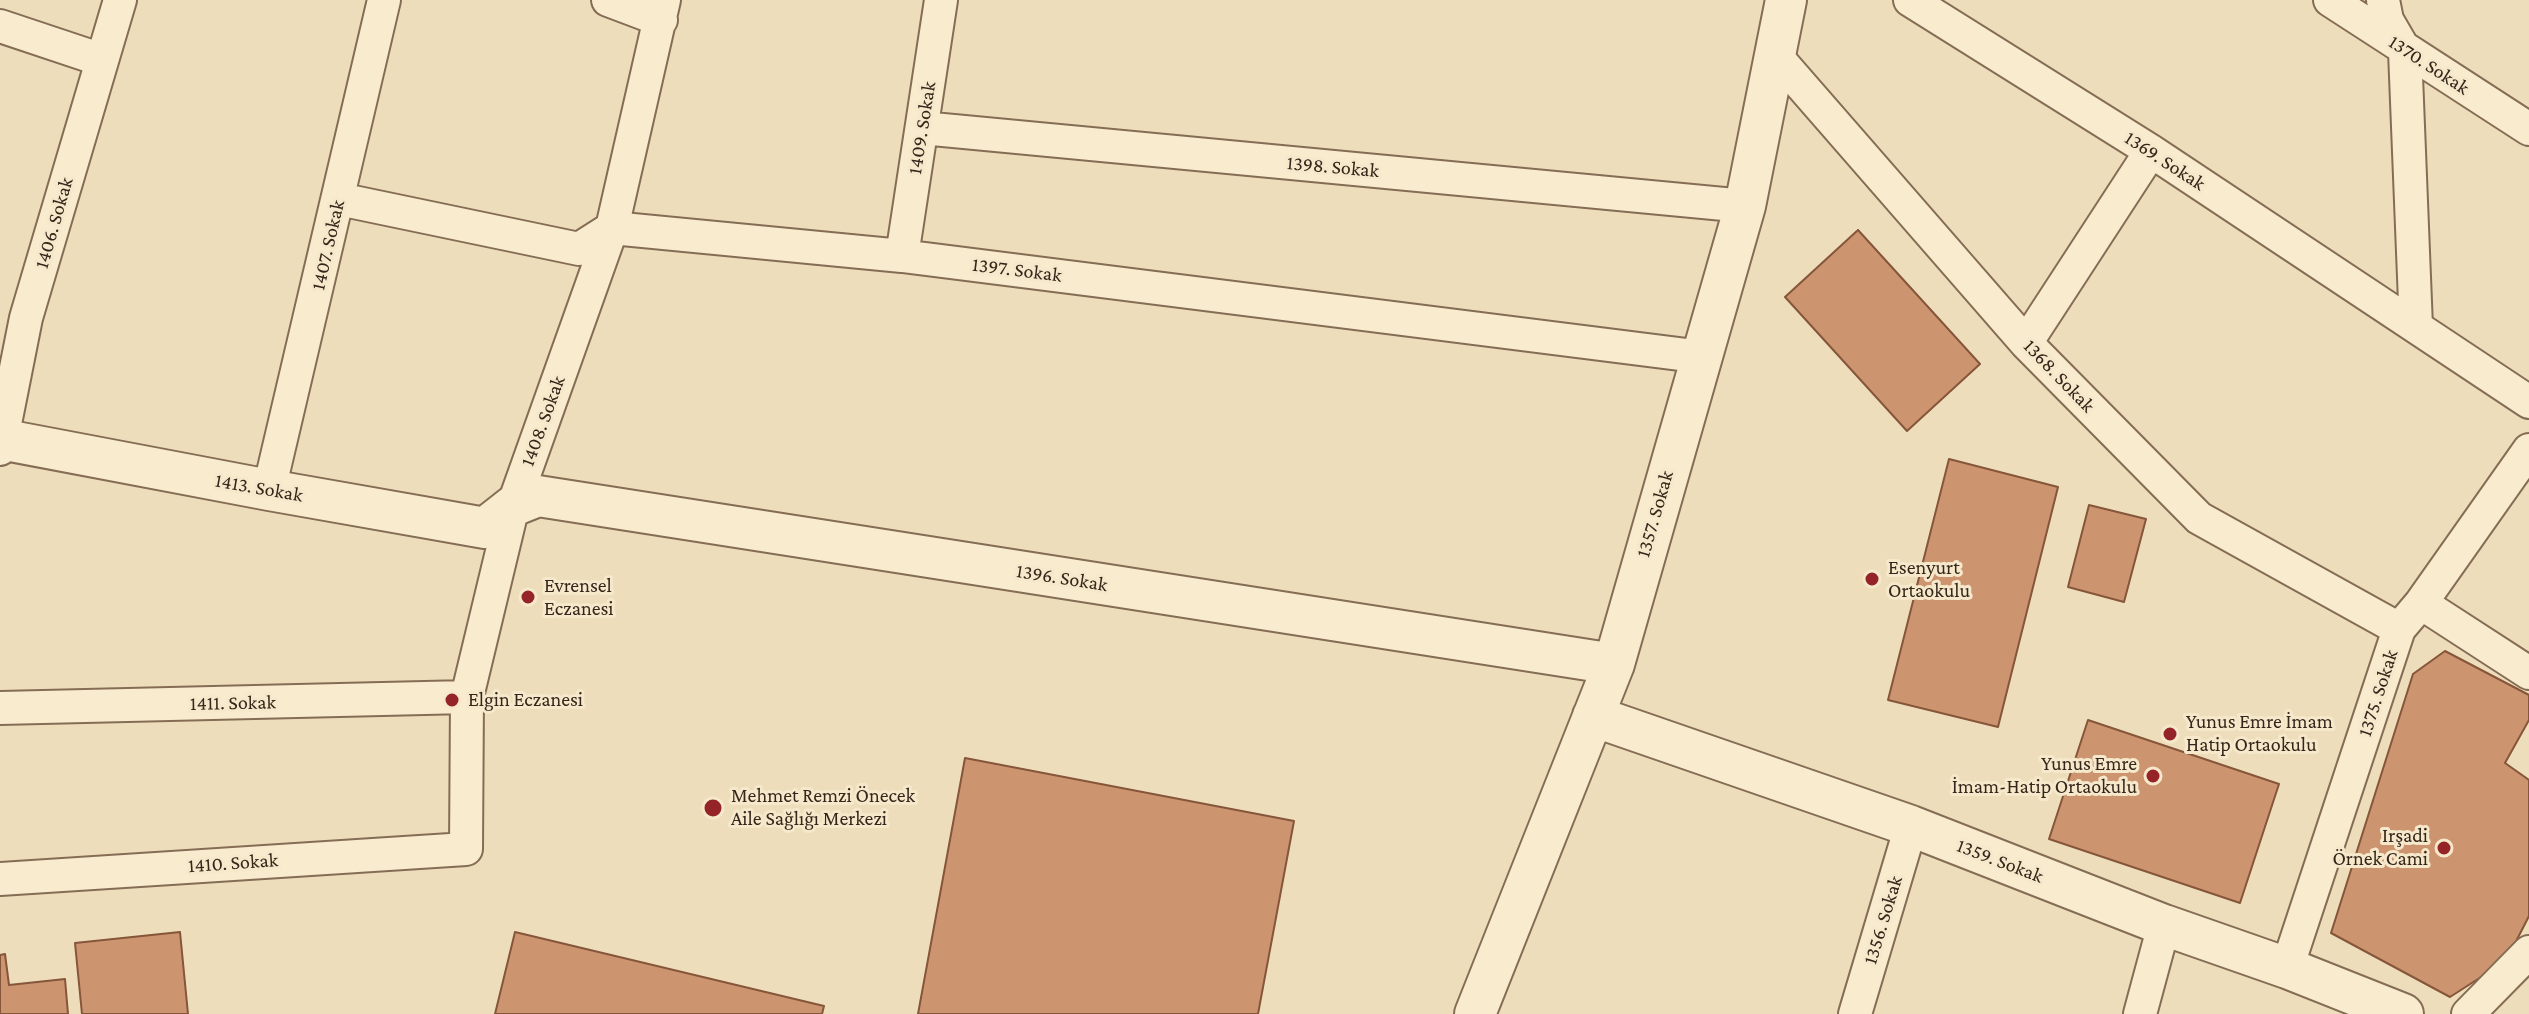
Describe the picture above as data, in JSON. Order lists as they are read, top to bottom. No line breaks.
{"streets":{"street":["1370. Sokak","1409. Sokak","1369. Sokak","1398. Sokak","1406. Sokak","1407. Sokak","1397. Sokak","1368. Sokak","1408. Sokak","1413. Sokak","1357. Sokak","1396. Sokak","1375. Sokak","1411. Sokak","1359. Sokak","1410. Sokak","1356. Sokak"]},"crossings":[["1409. Sokak","1398. Sokak"],["1409. Sokak","1397. Sokak"],["1398. Sokak","1357. Sokak"],["1406. Sokak","1413. Sokak"],["1407. Sokak","1413. Sokak"],["1397. Sokak","1408. Sokak"],["1397. Sokak","1357. Sokak"],["1368. Sokak","1357. Sokak"],["1368. Sokak","1375. Sokak"],["1408. Sokak","1413. Sokak"],["1408. Sokak","1396. Sokak"],["1408. Sokak","1411. Sokak"],["1408. Sokak","1410. Sokak"],["1413. Sokak","1396. Sokak"],["1357. Sokak","1396. Sokak"],["1357. Sokak","1359. Sokak"],["1375. Sokak","1359. Sokak"],["1359. Sokak","1356. Sokak"]],"places":["Esenyurt Ortaokulu","Evrensel Eczanesi","Elgin Eczanesi","Yunus Emre İmam Hatip Ortaokulu","Yunus Emre İmam-Hatip Ortaokulu","Mehmet Remzi Önecek Aile Sağlığı Merkezi","Irşadi Örnek Cami"]}
